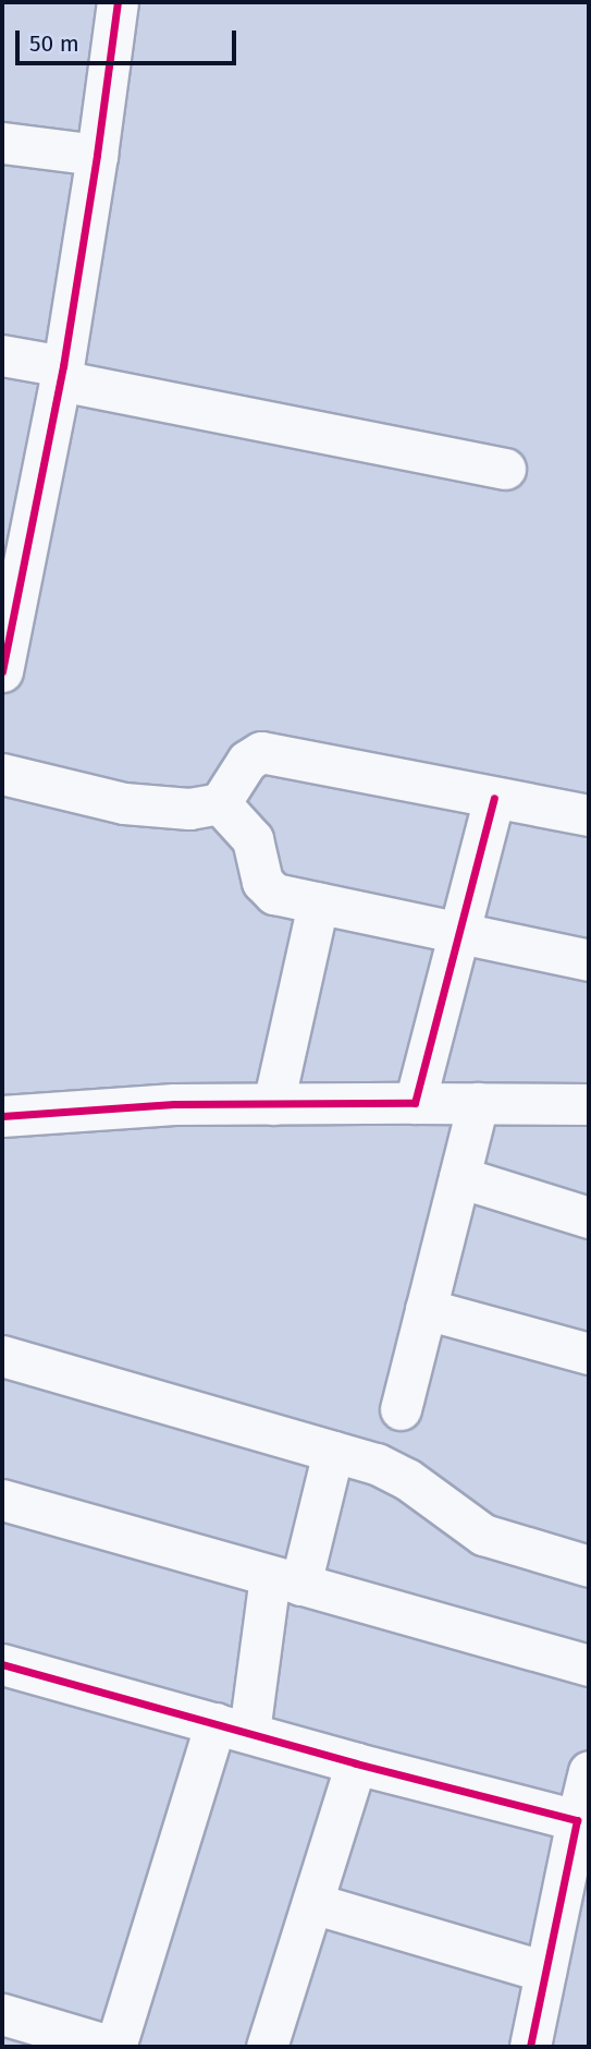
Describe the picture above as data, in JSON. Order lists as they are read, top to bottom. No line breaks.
{"scale_bar":"50 m"}
